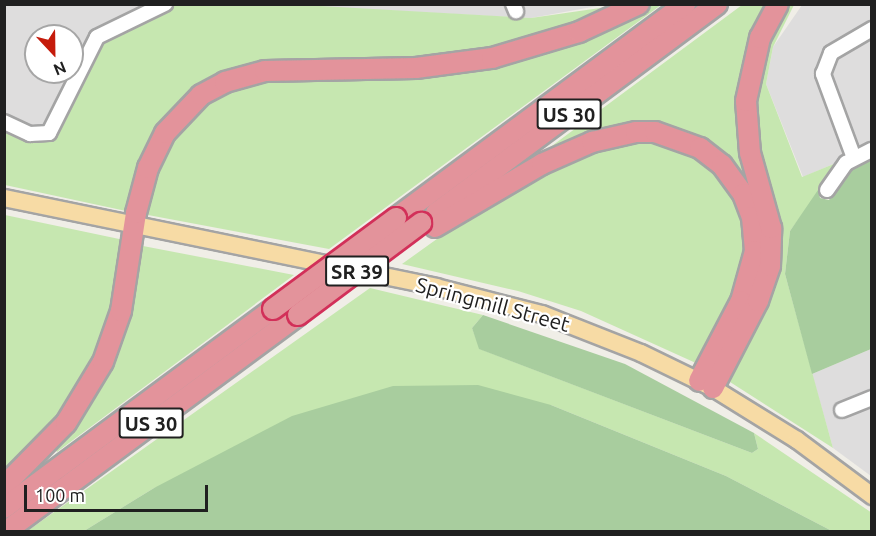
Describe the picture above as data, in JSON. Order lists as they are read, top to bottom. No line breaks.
{"streets":{"highway":["US 30"],"main road":["SR 39","Springmill Street"]},"scale_bar":"100 m","north":"bottom"}
